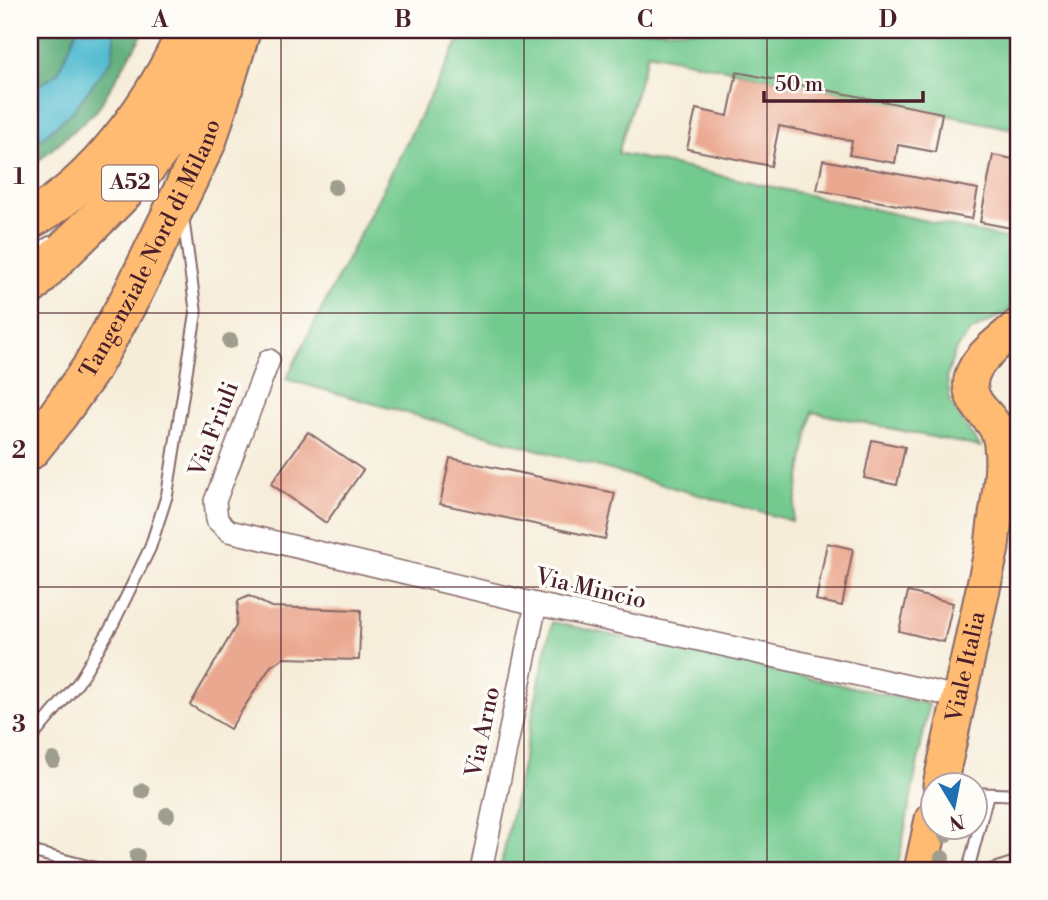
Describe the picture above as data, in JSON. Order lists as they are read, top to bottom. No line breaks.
{"streets":{"highway":["A52","Tangenziale Nord di Milano"],"main road":["Viale Italia"],"street":["Via Friuli","Via Mincio","Via Arno"]},"crossings":[["Via Friuli","Via Mincio"],["Via Mincio","Viale Italia"],["Via Mincio","Via Arno"]],"scale_bar":"50 m","north":"bottom","grid":{"columns":["A","B","C","D"],"rows":["1","2","3"]}}
